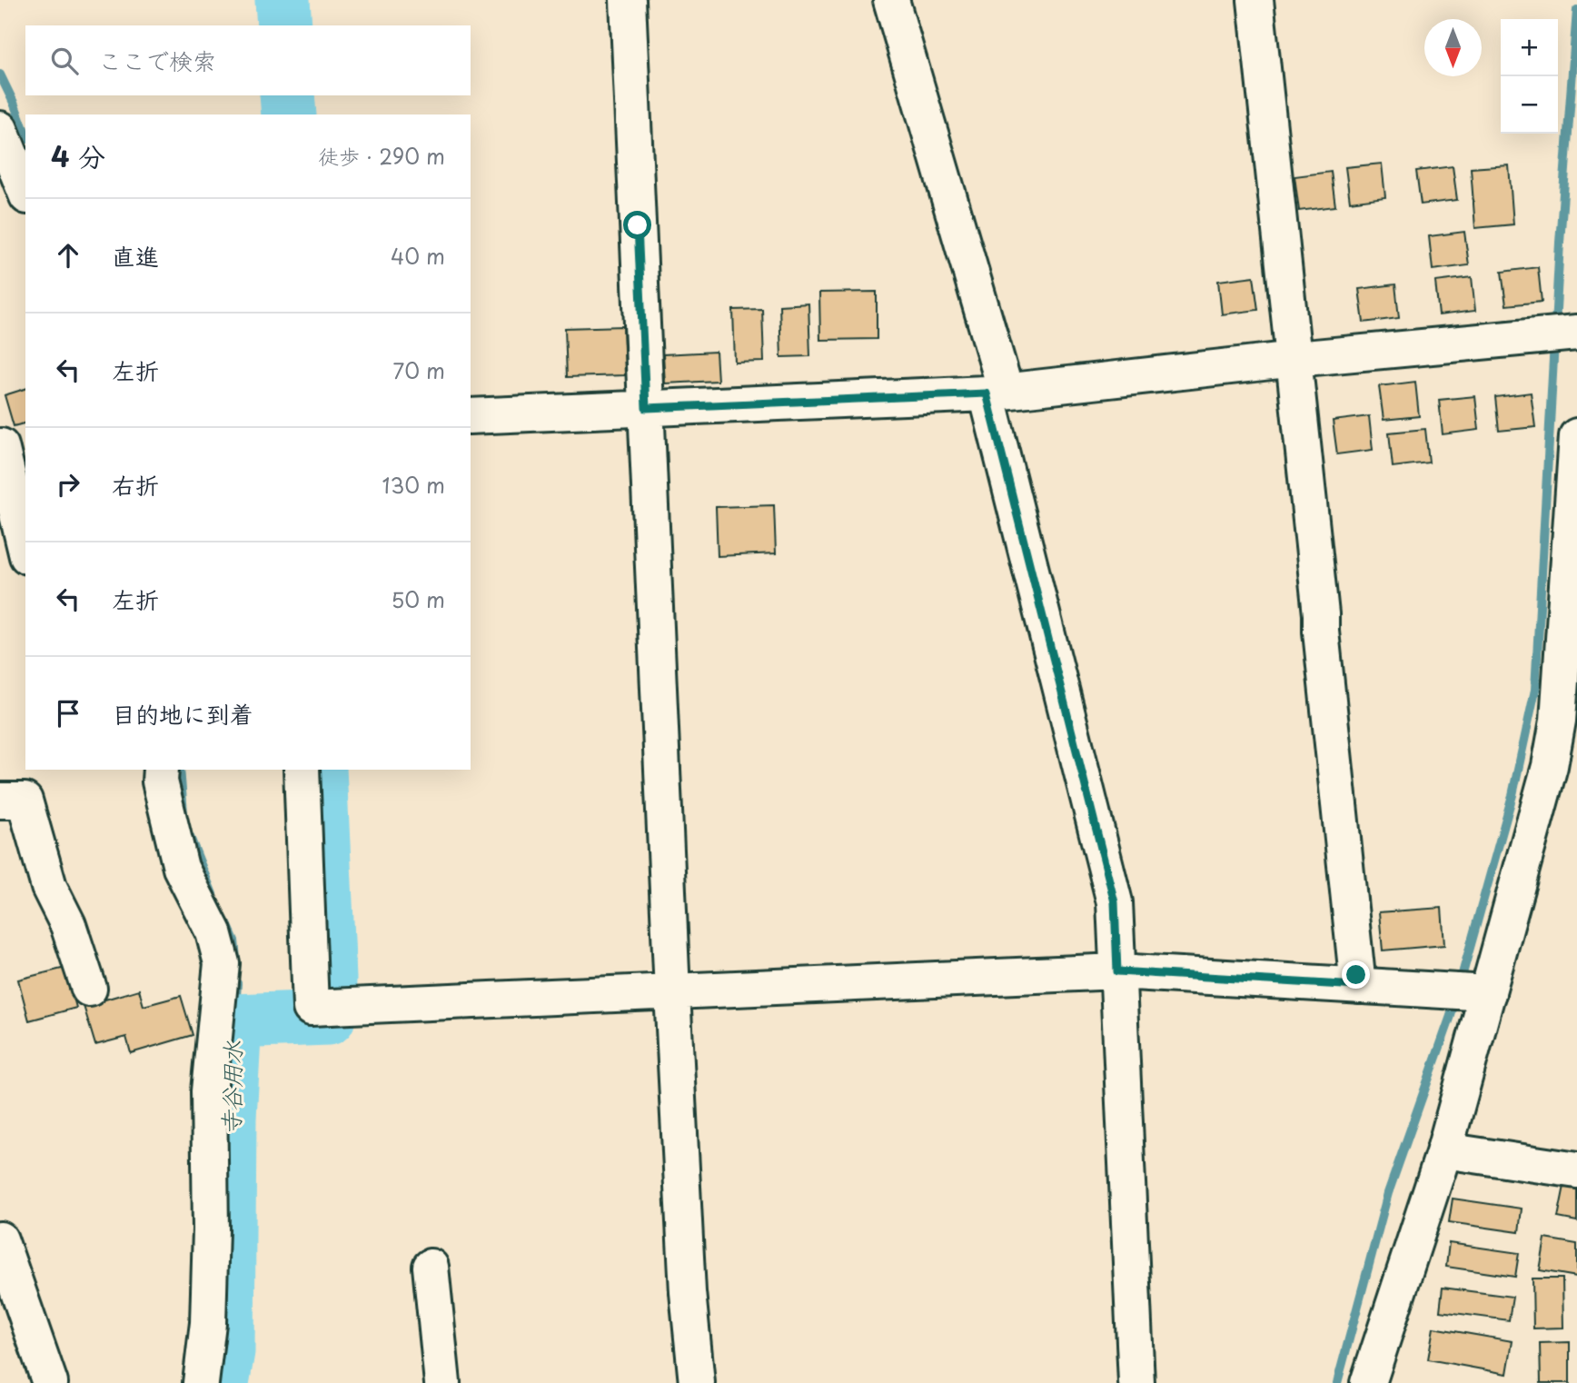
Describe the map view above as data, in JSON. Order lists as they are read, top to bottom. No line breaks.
{"water":["寺谷用水"],"north":"bottom","page":{"map_buttons":["+","−"],"search":"ここで検索","heading":["4 分","徒歩 · 290 m"],"list":[["直進","40 m"],["左折","70 m"],["右折","130 m"],["左折","50 m"],"目的地に到着"]}}
